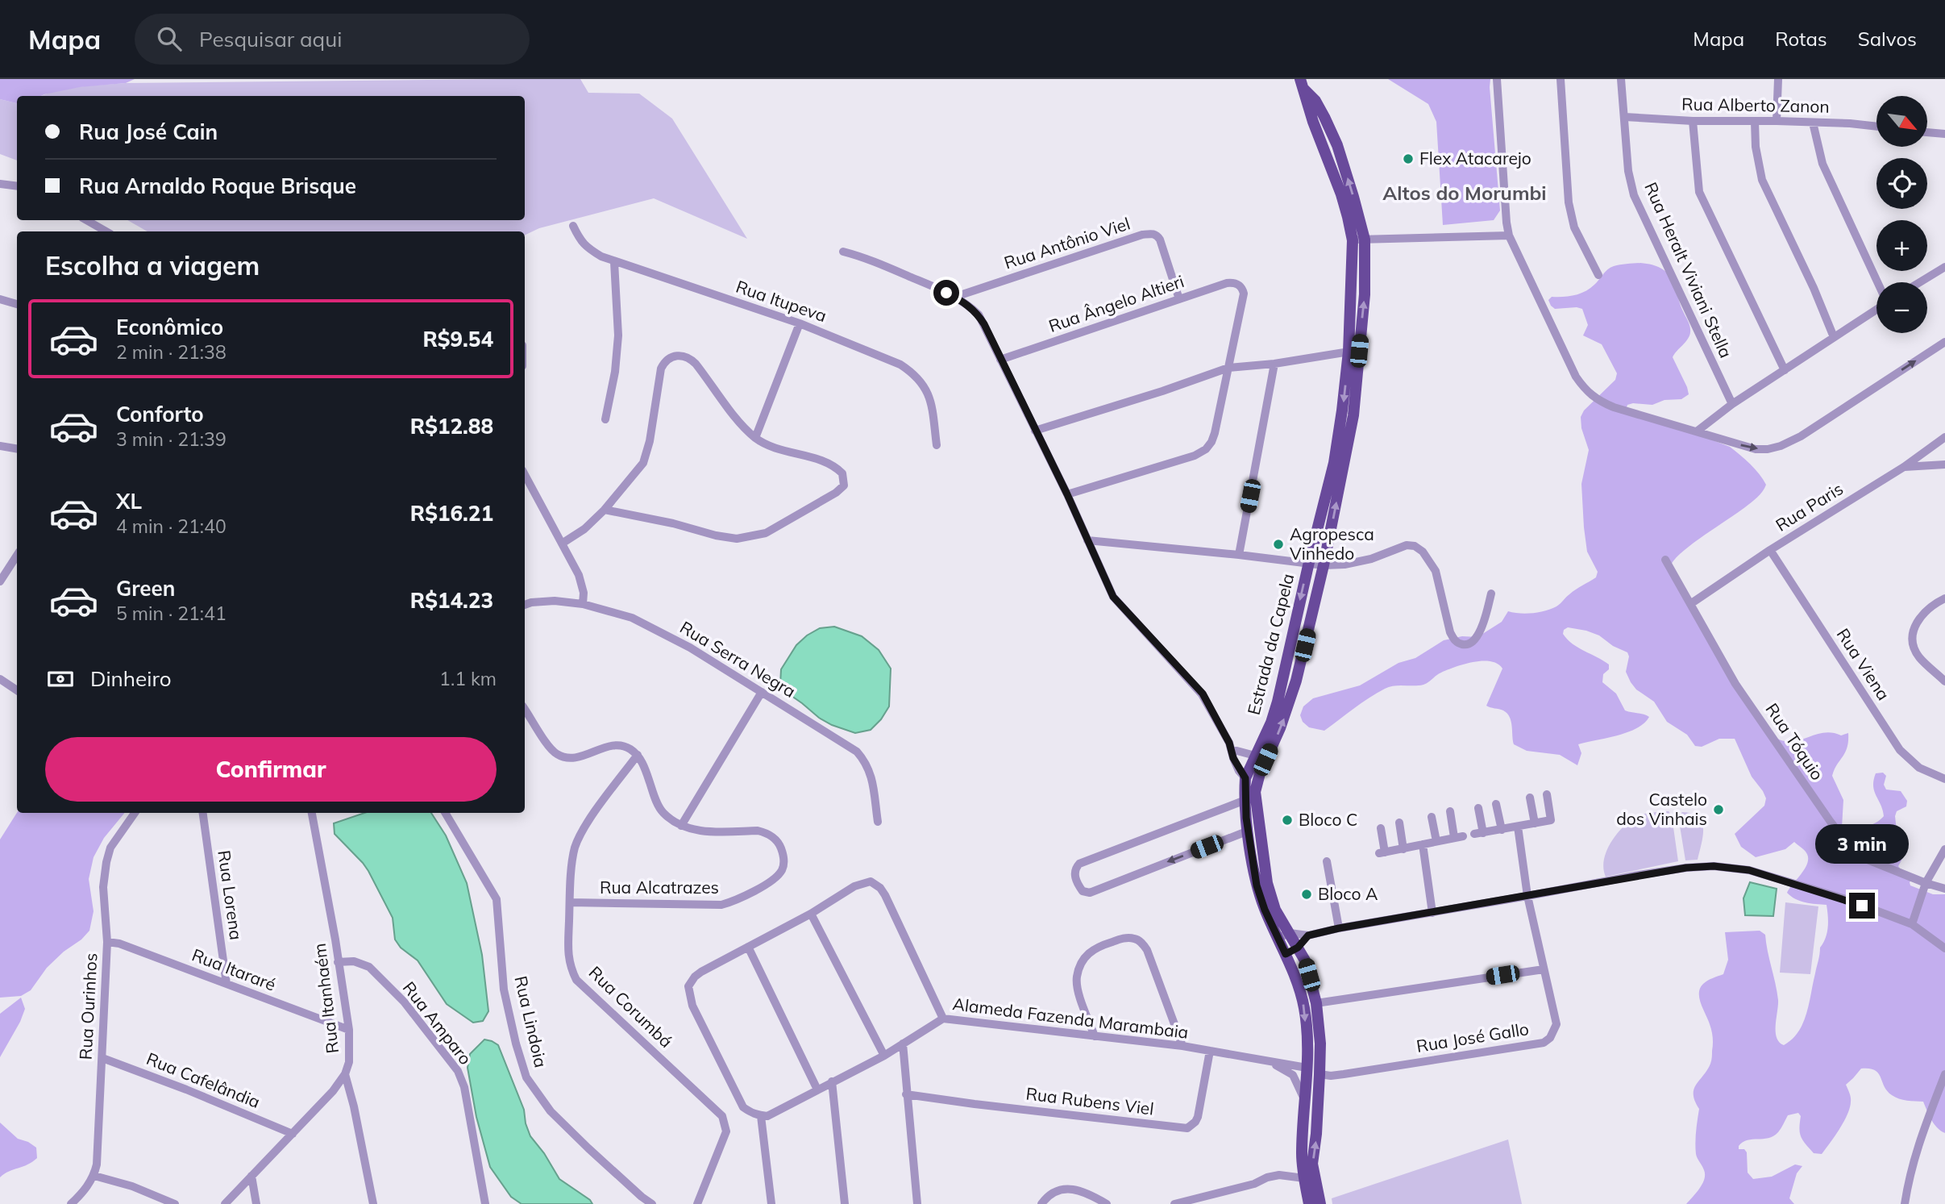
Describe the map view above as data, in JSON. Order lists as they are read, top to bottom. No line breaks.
{"streets":{"main road":["Estrada da Capela"],"street":["Rua Alberto Zanon","Rua Antônio Viel","Rua Heralt Viviani Stella","Rua Itupeva","Rua Ângelo Altieri","Rua Paris","Rua Serra Negra","Rua Viena","Rua Tóquio","Rua Alcatrazes","Rua Lorena","Rua Itararé","Rua Itanhaém","Rua Ourinhos","Rua Corumbá","Alameda Fazenda Marambaia","Rua Lindoia","Rua Amparo","Rua José Gallo","Rua Cafelândia","Rua Rubens Viel"]},"crossings":[["Rua Alberto Zanon","Rua Heralt Viviani Stella"],["Rua Antônio Viel","Rua Ângelo Altieri"],["Rua Paris","Rua Viena"],["Rua Paris","Rua Tóquio"],["Estrada da Capela","Alameda Fazenda Marambaia"],["Estrada da Capela","Rua José Gallo"],["Rua Alcatrazes","Rua Corumbá"],["Rua Lorena","Rua Itararé"],["Rua Itararé","Rua Itanhaém"],["Rua Itararé","Rua Ourinhos"],["Rua Itanhaém","Rua Amparo"],["Rua Itanhaém","Rua Cafelândia"],["Rua Ourinhos","Rua Cafelândia"],["Alameda Fazenda Marambaia","Rua Rubens Viel"]],"districts":["Altos do Morumbi"],"places":["Flex Atacarejo","Agropesca Vinhedo","Castelo dos Vinhais","Bloco C","Bloco A"],"north":"bottom right","page":{"header":"Mapa","search":"Pesquisar aqui","nav":["Mapa","Rotas","Salvos"],"map_buttons":["+","−"],"banner":["Rua José Cain","Rua Arnaldo Roque Brisque"],"heading":"Escolha a viagem","list":[{"name":"Econômico","note":"2 min · 21:38","value":"R$9.54"},{"name":"Conforto","note":"3 min · 21:39","value":"R$12.88"},{"name":"XL","note":"4 min · 21:40","value":"R$16.21"},{"name":"Green","note":"5 min · 21:41","value":"R$14.23"}],"pay":["Dinheiro","1.1 km"],"buttons":"Confirmar","bubble":"3 min"}}
